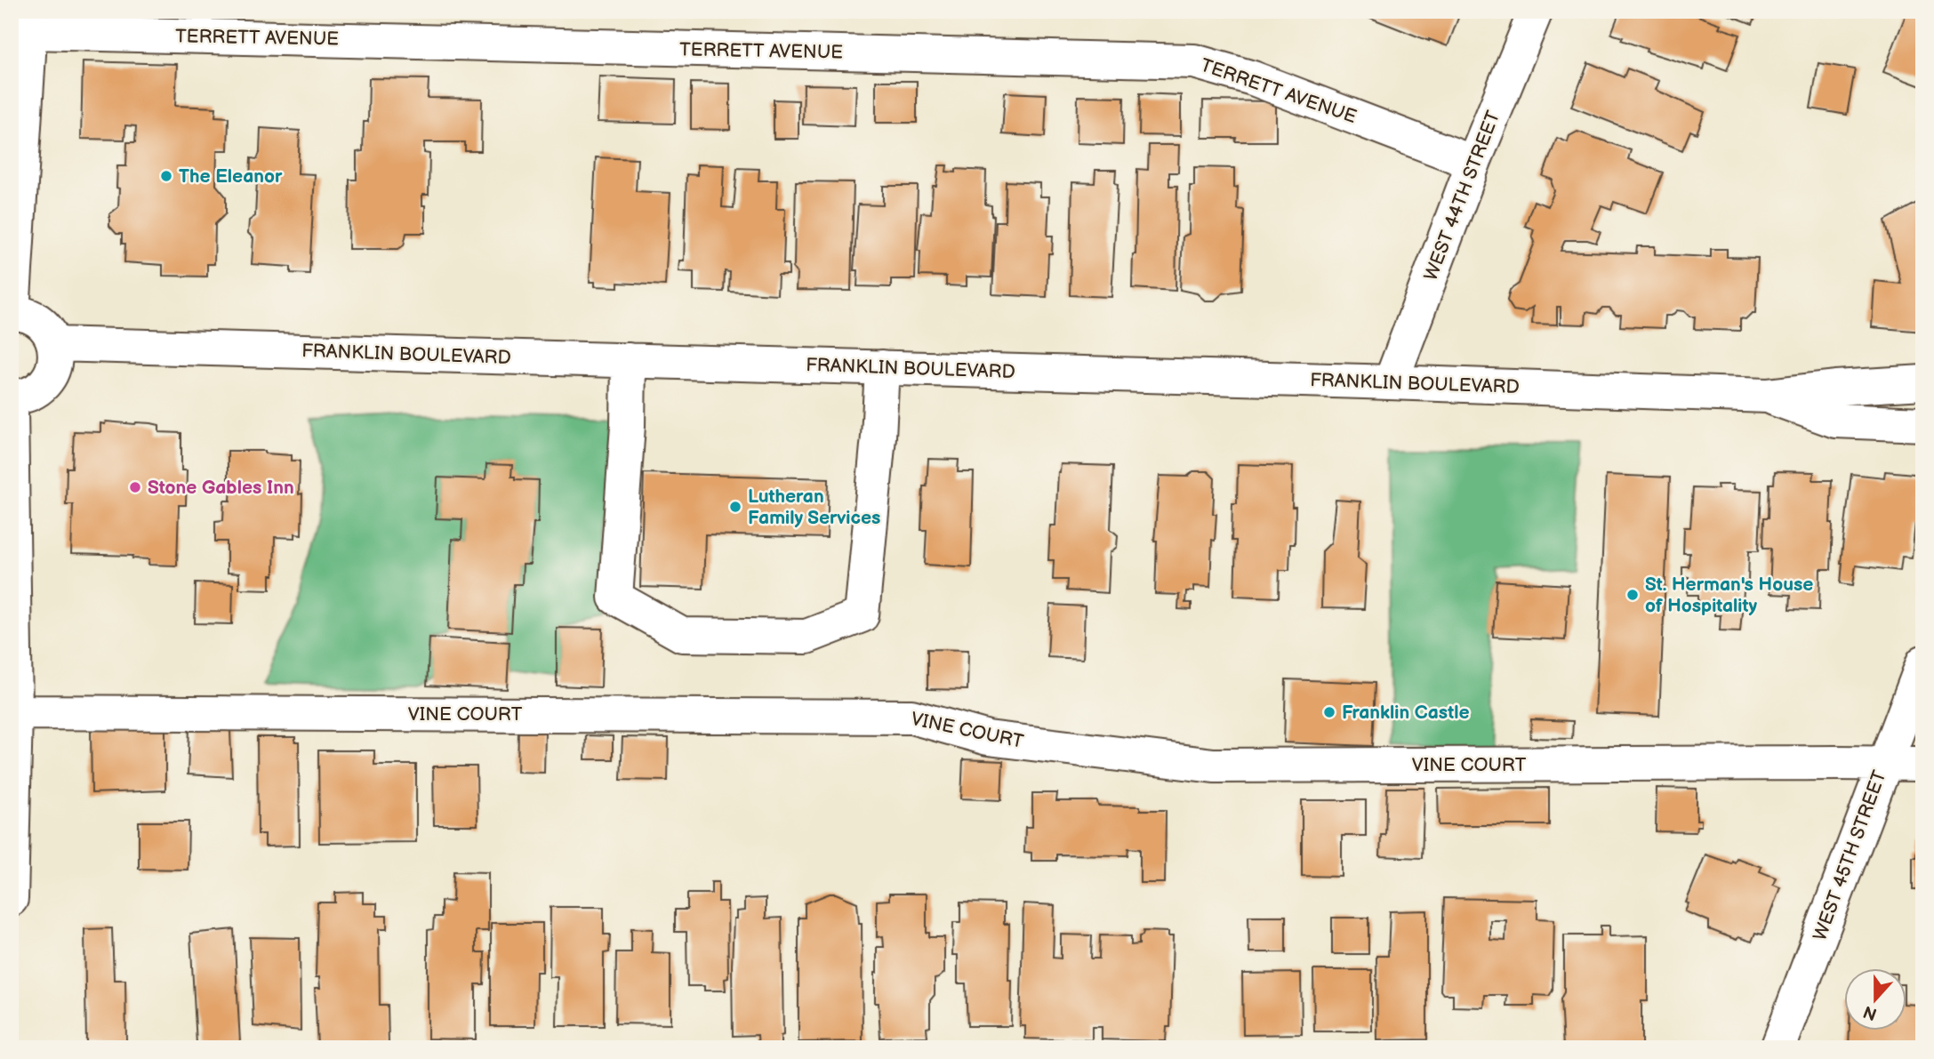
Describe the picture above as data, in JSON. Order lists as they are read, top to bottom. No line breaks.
{"streets":{"street":["TERRETT AVENUE","WEST 44TH STREET","FRANKLIN BOULEVARD","VINE COURT","WEST 45TH STREET"]},"crossings":[["TERRETT AVENUE","WEST 44TH STREET"],["WEST 44TH STREET","FRANKLIN BOULEVARD"],["VINE COURT","WEST 45TH STREET"]],"places":["The Eleanor","Stone Gables Inn","Lutheran Family Services","St. Herman's House of Hospitality","Franklin Castle"],"north":"bottom"}
